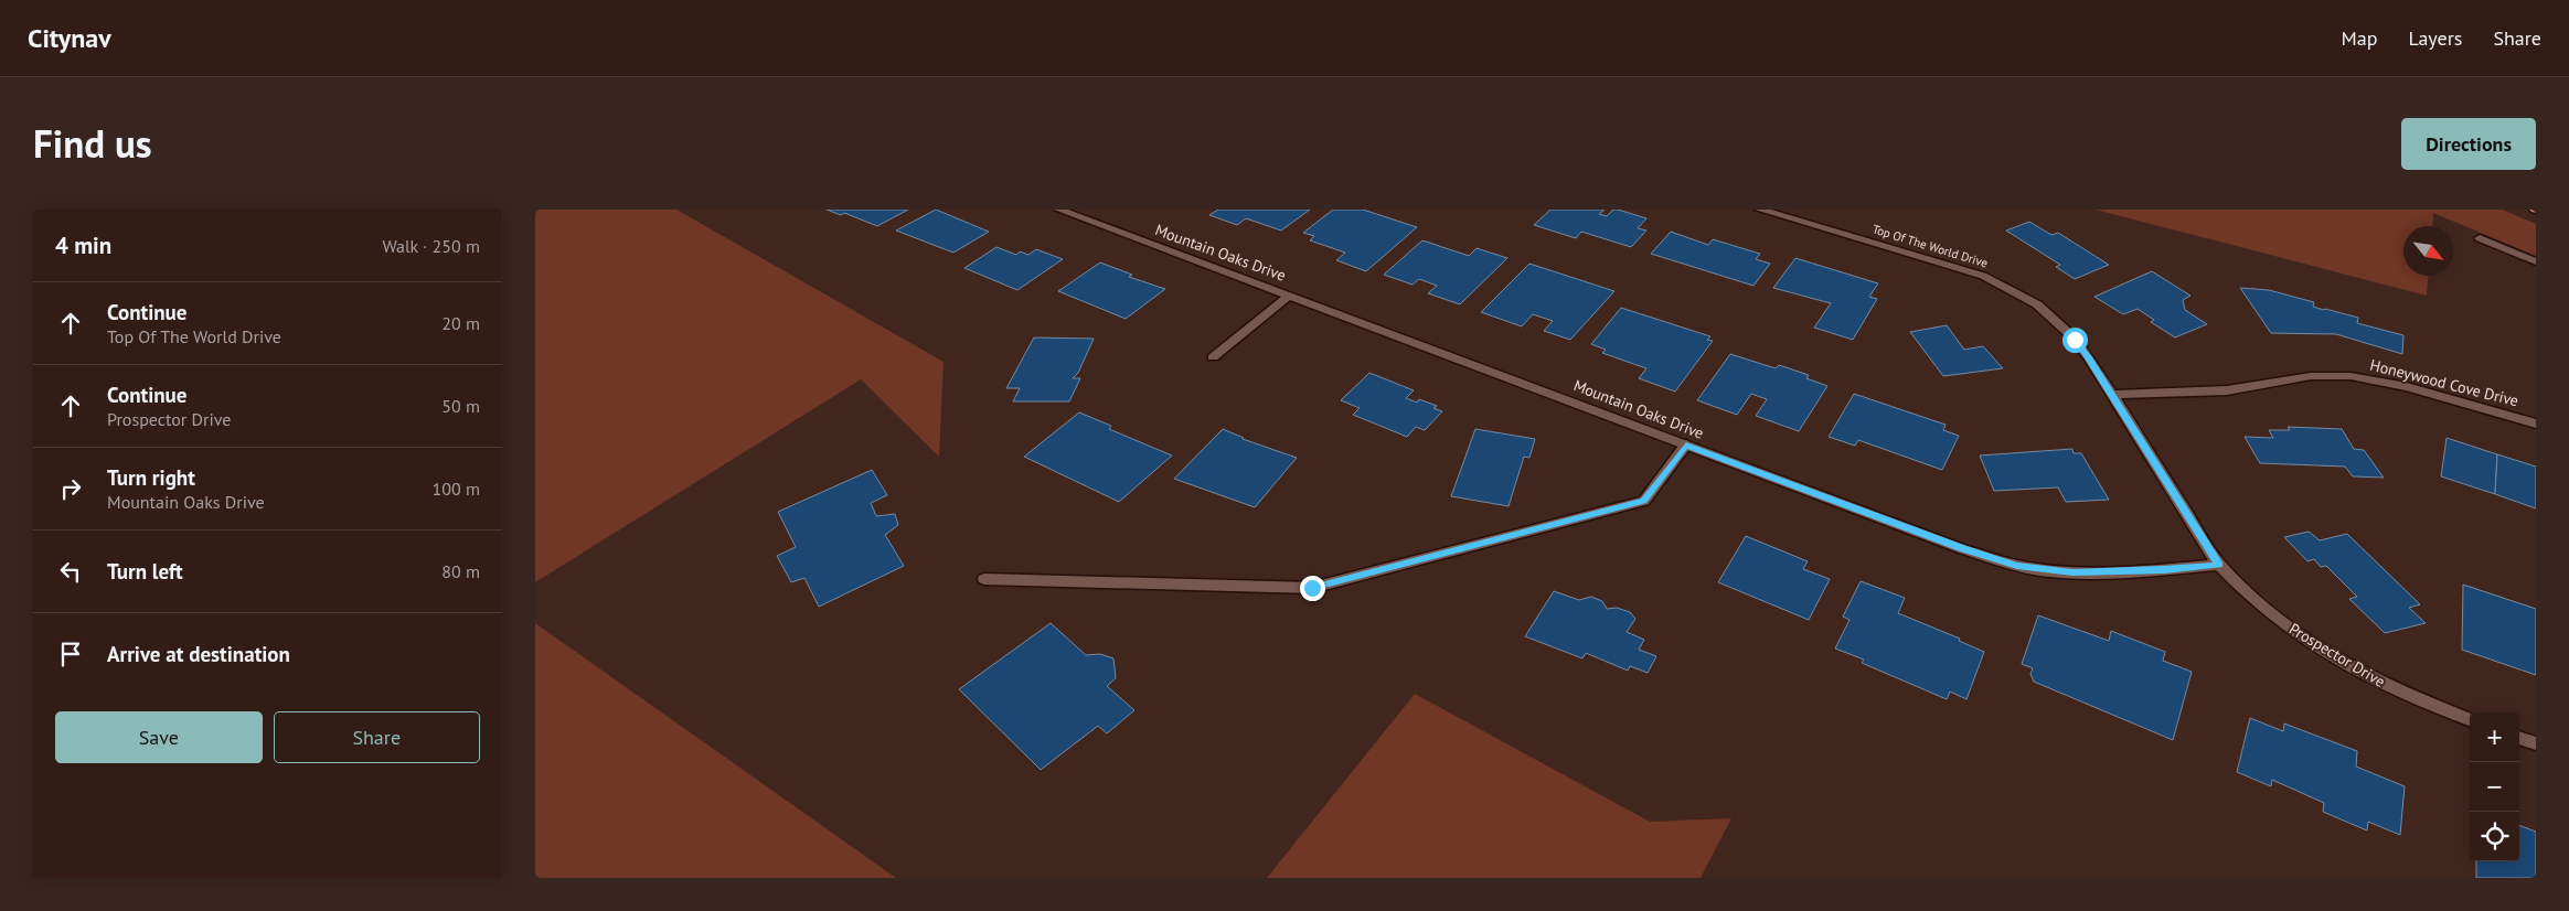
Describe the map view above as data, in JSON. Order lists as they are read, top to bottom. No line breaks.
{"streets":{"street":["Top Of The World Drive","Mountain Oaks Drive","Honeywood Cove Drive","Prospector Drive"]},"crossings":[["Top Of The World Drive","Honeywood Cove Drive"],["Top Of The World Drive","Prospector Drive"],["Mountain Oaks Drive","Prospector Drive"],["Honeywood Cove Drive","Prospector Drive"]],"north":"bottom right","page":{"header":"Citynav","nav":["Map","Layers","Share"],"title":"Find us","buttons":["Directions",["Save","Share"]],"heading":["4 min","Walk · 250 m"],"list":[["Continue","Top Of The World Drive","20 m"],["Continue","Prospector Drive","50 m"],["Turn right","Mountain Oaks Drive","100 m"],["Turn left","80 m"],"Arrive at destination"],"map_buttons":["+","−"]}}
